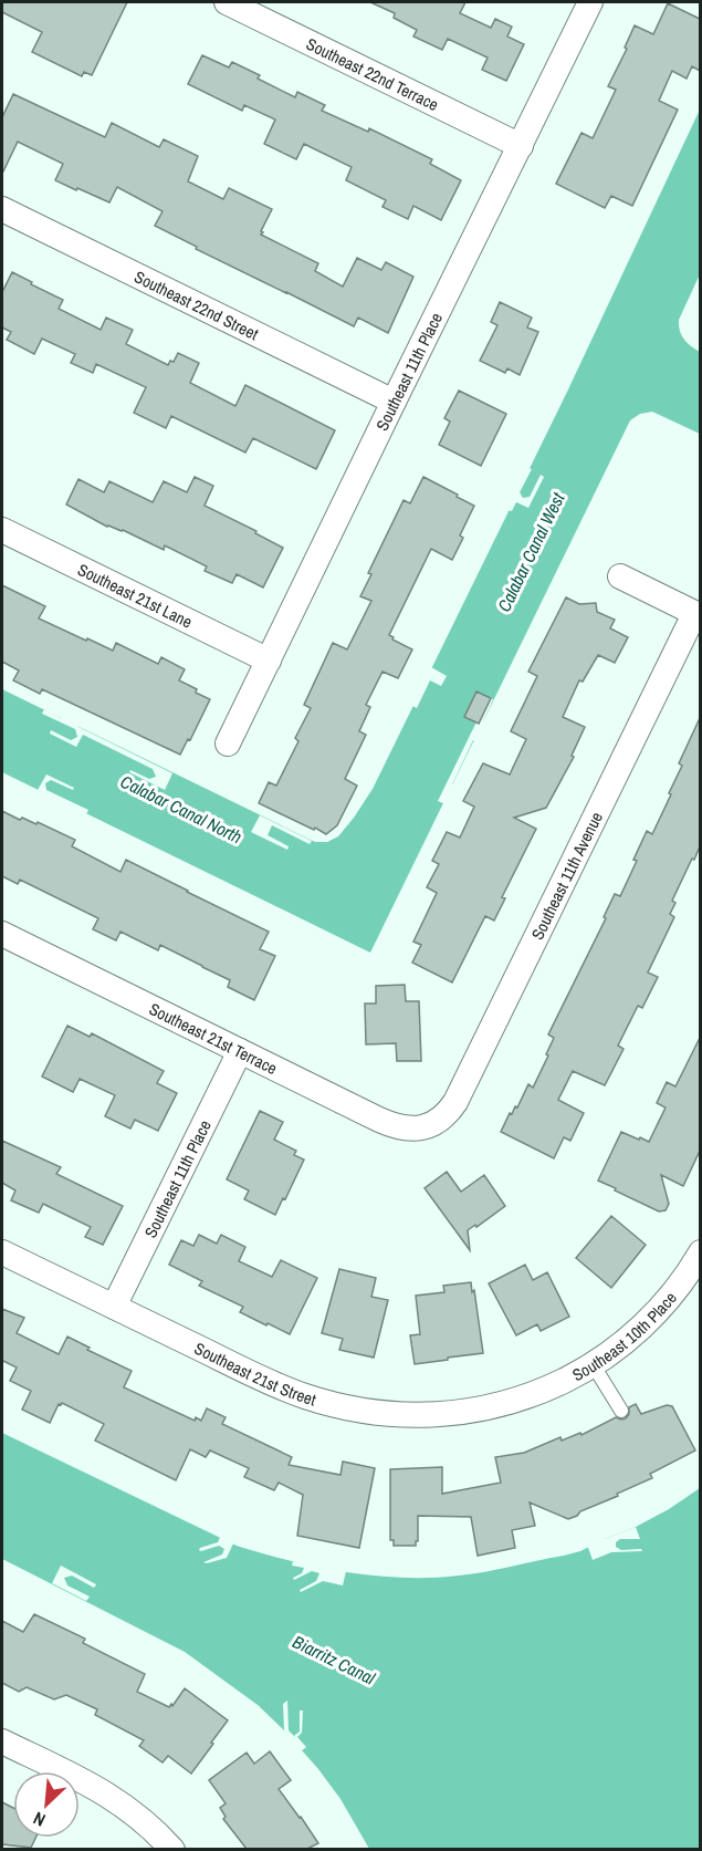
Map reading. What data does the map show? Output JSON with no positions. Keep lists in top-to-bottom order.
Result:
{
  "streets": {
    "street": [
      "Southeast 22nd Terrace",
      "Southeast 22nd Street",
      "Southeast 11th Place",
      "Southeast 21st Lane",
      "Southeast 11th Avenue",
      "Southeast 21st Terrace",
      "Southeast 10th Place",
      "Southeast 21st Street"
    ]
  },
  "crossings": [
    ["Southeast 22nd Terrace", "Southeast 11th Place"],
    ["Southeast 22nd Street", "Southeast 11th Place"],
    ["Southeast 11th Place", "Southeast 21st Lane"],
    ["Southeast 11th Place", "Southeast 21st Terrace"],
    ["Southeast 11th Place", "Southeast 21st Street"],
    ["Southeast 11th Avenue", "Southeast 21st Terrace"],
    ["Southeast 10th Place", "Southeast 21st Street"]
  ],
  "water": ["Calabar Canal West", "Calabar Canal North", "Biarritz Canal"],
  "north": "bottom left"
}
